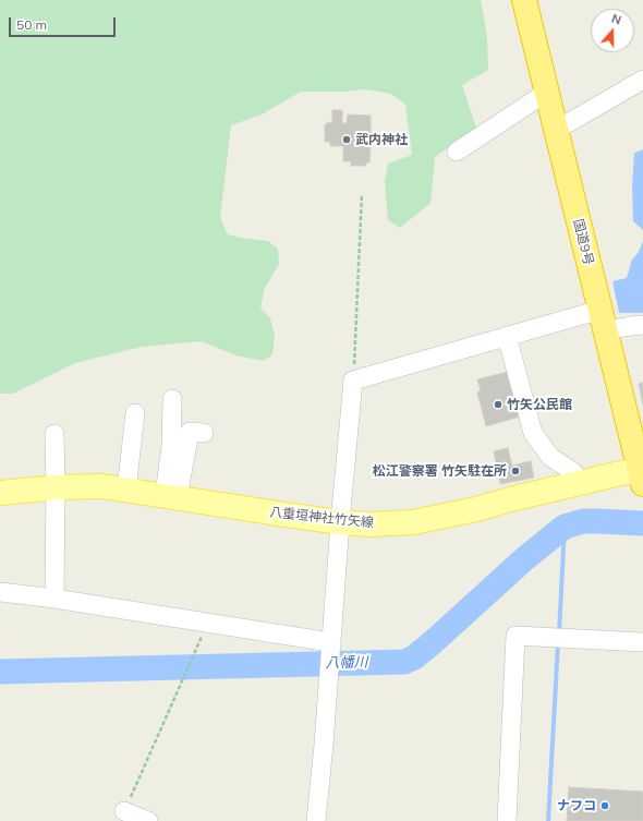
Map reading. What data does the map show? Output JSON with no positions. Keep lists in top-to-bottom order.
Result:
{
  "streets": {
    "highway": ["国道9号"],
    "main road": ["八重垣神社竹矢線"]
  },
  "crossings": [
    ["国道9号", "八重垣神社竹矢線"]
  ],
  "water": ["八幡川"],
  "places": [
    "武内神社",
    "竹矢公民館",
    "松江警察署 竹矢駐在所",
    "ナフコ"
  ],
  "scale_bar": "50 m",
  "north": "top"
}
